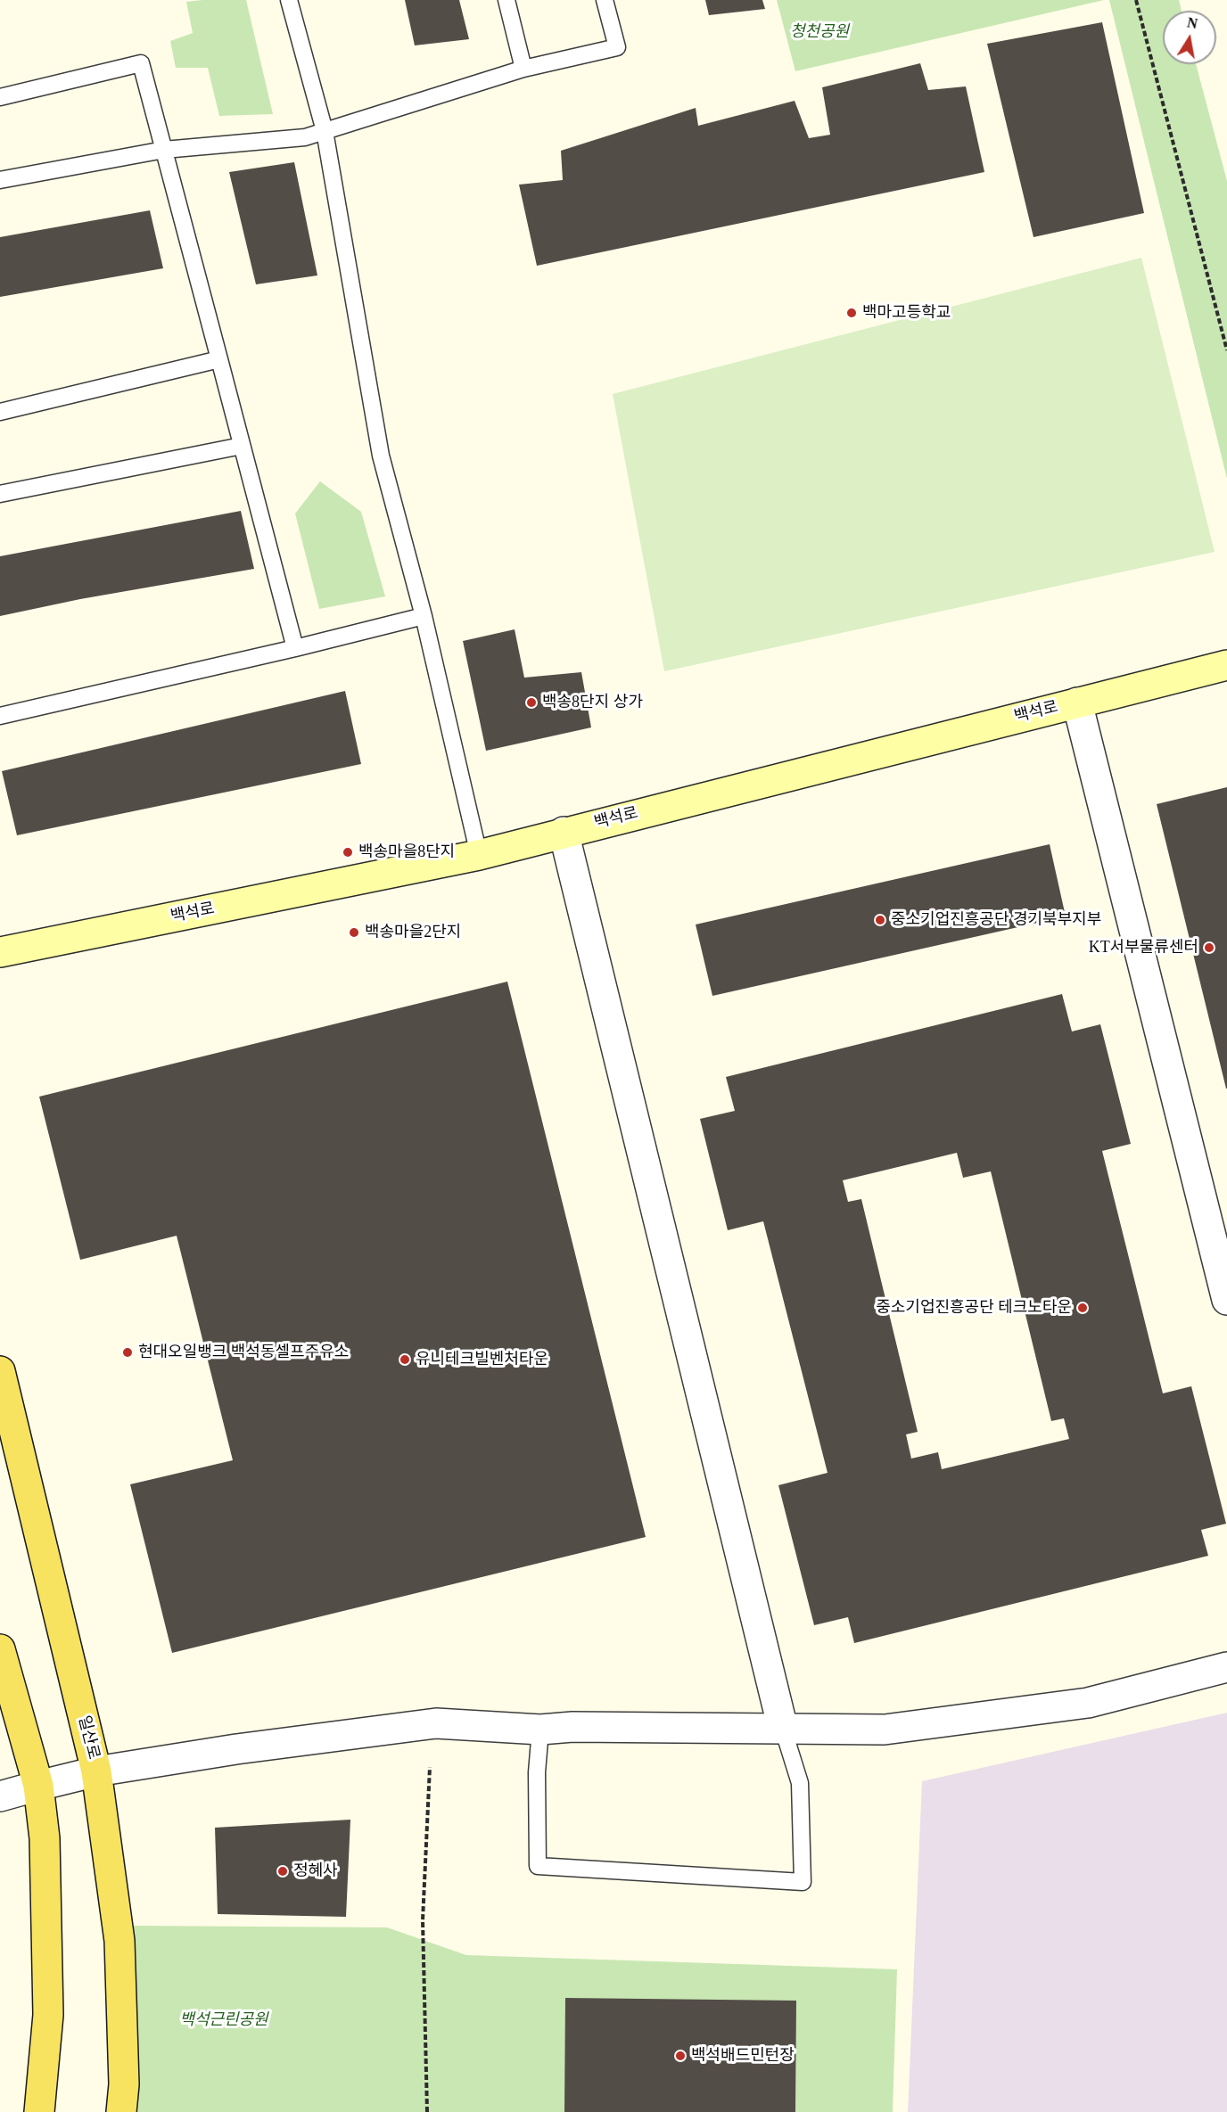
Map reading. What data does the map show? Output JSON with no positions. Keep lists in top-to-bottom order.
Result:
{
  "streets": {
    "main road": ["백석로", "일산로"]
  },
  "parks": ["청천공원", "백석근린공원"],
  "places": [
    "백마고등학교",
    "백송8단지 상가",
    "백송마을8단지",
    "중소기업진흥공단 경기북부지부",
    "백송마을2단지",
    "KT서부물류센터",
    "중소기업진흥공단 테크노타운",
    "현대오일뱅크 백석동셀프주유소",
    "유니테크빌벤처타운",
    "정혜사",
    "백석배드민턴장"
  ],
  "north": "top"
}
